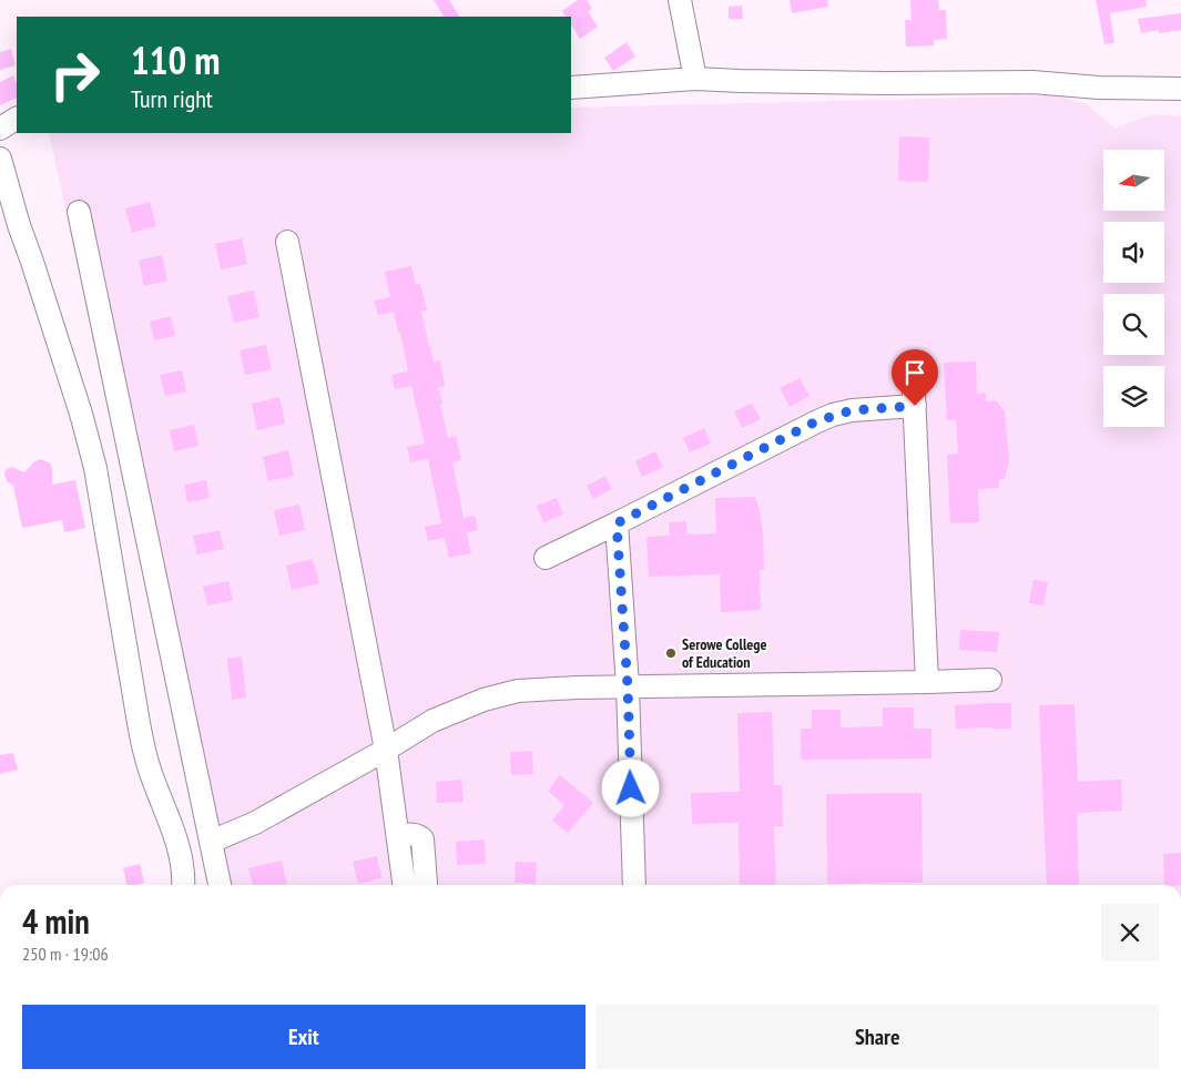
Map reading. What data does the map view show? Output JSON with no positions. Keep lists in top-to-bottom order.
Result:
{
  "places": ["Serowe College of Education"],
  "north": "left",
  "page": {
    "turn": ["110 m", "Turn right"],
    "heading": ["4 min", "250 m · 19:06"],
    "buttons": ["Exit", "Share"]
  }
}
